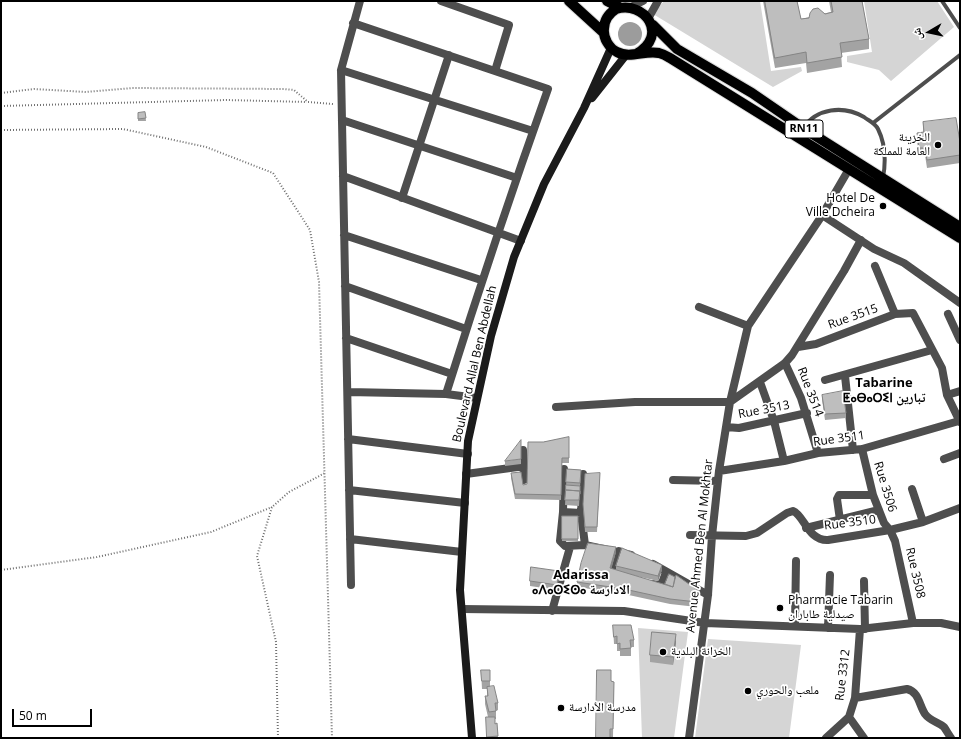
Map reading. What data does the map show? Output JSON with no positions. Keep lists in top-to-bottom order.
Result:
{
  "streets": {
    "main road": ["RN11"],
    "street": [
      "Rue 3515",
      "Boulevard Allal Ben Abdellah",
      "Rue 3514",
      "Rue 3513",
      "Rue 3511",
      "Rue 3506",
      "Rue 3510",
      "Avenue Ahmed Ben Al Mokhtar",
      "Rue 3508",
      "Rue 3312"
    ]
  },
  "crossings": [
    ["RN11", "Boulevard Allal Ben Abdellah"],
    ["Rue 3514", "Rue 3513"],
    ["Rue 3514", "Rue 3511"],
    ["Rue 3513", "Avenue Ahmed Ben Al Mokhtar"],
    ["Rue 3511", "Rue 3506"],
    ["Rue 3511", "Avenue Ahmed Ben Al Mokhtar"],
    ["Rue 3506", "Rue 3510"],
    ["Rue 3506", "Rue 3508"],
    ["Rue 3510", "Avenue Ahmed Ben Al Mokhtar"],
    ["Rue 3510", "Rue 3508"]
  ],
  "districts": ["Tabarine ⵟⴰⴱⴰⵔⵉⵏ تبارين", "Adarissa ⴰⴷⴰⵔⵉⵙⴰ الادارسة"],
  "places": [
    "الخزينة العامة للمملكة",
    "Hotel De Ville Dcheira",
    "Pharmacie Tabarin صيدلية طاباران",
    "الخزانة البلدية",
    "ملعب والحوري",
    "مدرسة الأدارسة"
  ],
  "scale_bar": "50 m",
  "north": "left"
}
